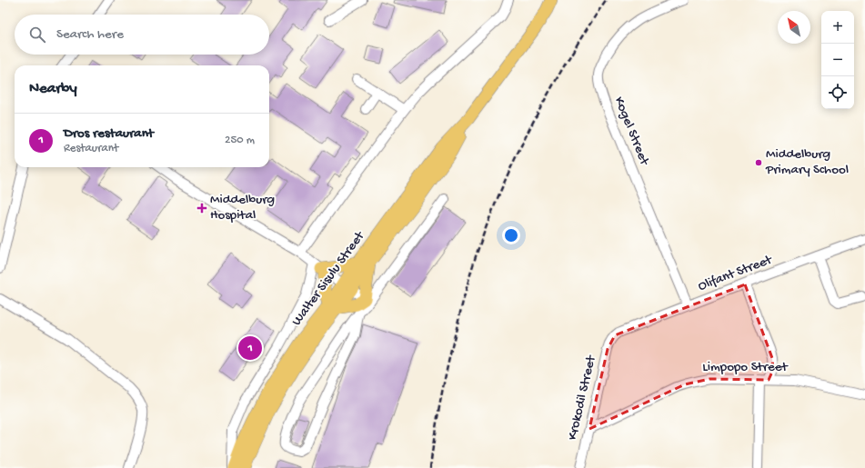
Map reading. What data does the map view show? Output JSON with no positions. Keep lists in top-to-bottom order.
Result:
{
  "streets": {
    "main road": ["Walter Sisulu Street"],
    "street": [
      "Kogel Street",
      "Olifant Street",
      "Limpopo Street",
      "Krokodil Street"
    ]
  },
  "crossings": [
    ["Kogel Street", "Olifant Street"],
    ["Olifant Street", "Krokodil Street"],
    ["Limpopo Street", "Krokodil Street"]
  ],
  "places": {
    "other": ["Middelburg Primary School"],
    "health": ["Middelburg Hospital"]
  },
  "north": "top left",
  "page": {
    "map_buttons": ["+", "−"],
    "search": "Search here",
    "heading": "Nearby",
    "list": [
      {
        "mark": "1",
        "name": "Dros restaurant",
        "note": "Restaurant",
        "value": "250 m"
      }
    ],
    "pins": "1"
  }
}
